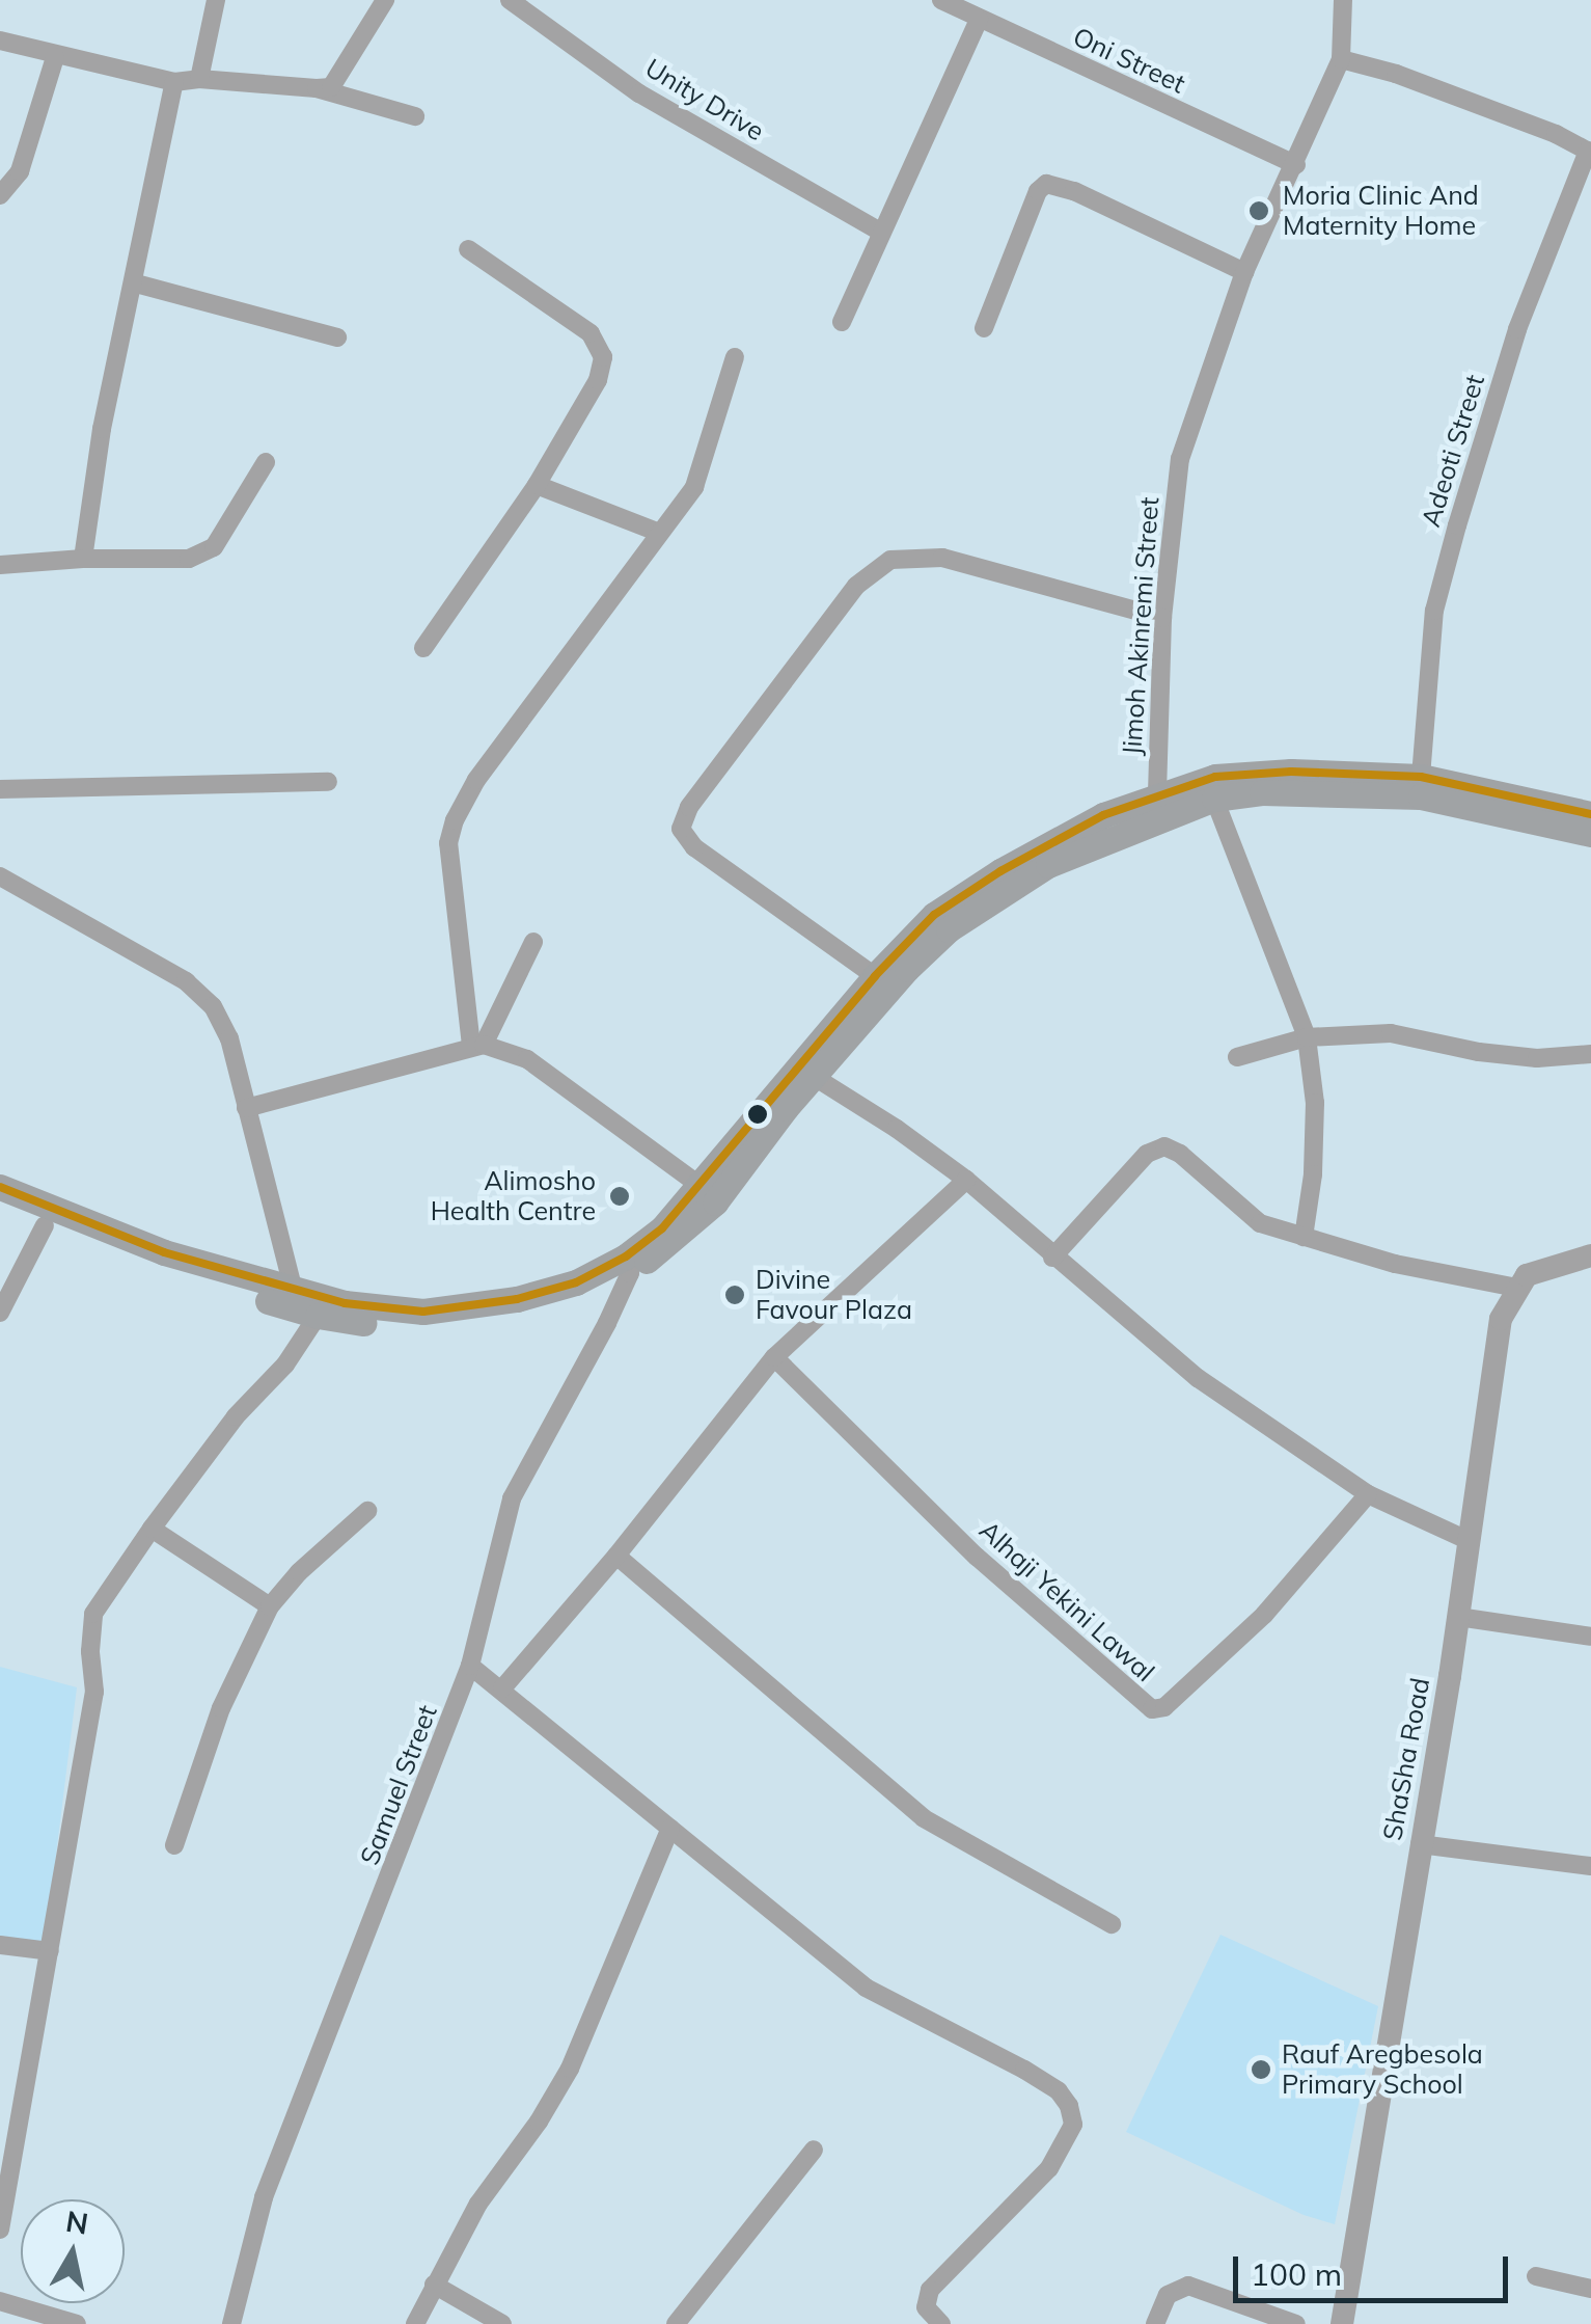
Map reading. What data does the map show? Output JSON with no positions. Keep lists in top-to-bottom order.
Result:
{
  "streets": {
    "street": [
      "Oni Street",
      "Unity Drive",
      "Adeoti Street",
      "Jimoh Akinremi Street",
      "Alhaji Yekini Lawal",
      "ShaSha Road",
      "Samuel Street"
    ]
  },
  "crossings": [
    ["Oni Street", "Jimoh Akinremi Street"]
  ],
  "places": [
    "Moria Clinic And Maternity Home",
    "Alimosho Health Centre",
    "Divine Favour Plaza",
    "Rauf Aregbesola Primary School"
  ],
  "scale_bar": "100 m",
  "north": "top"
}
